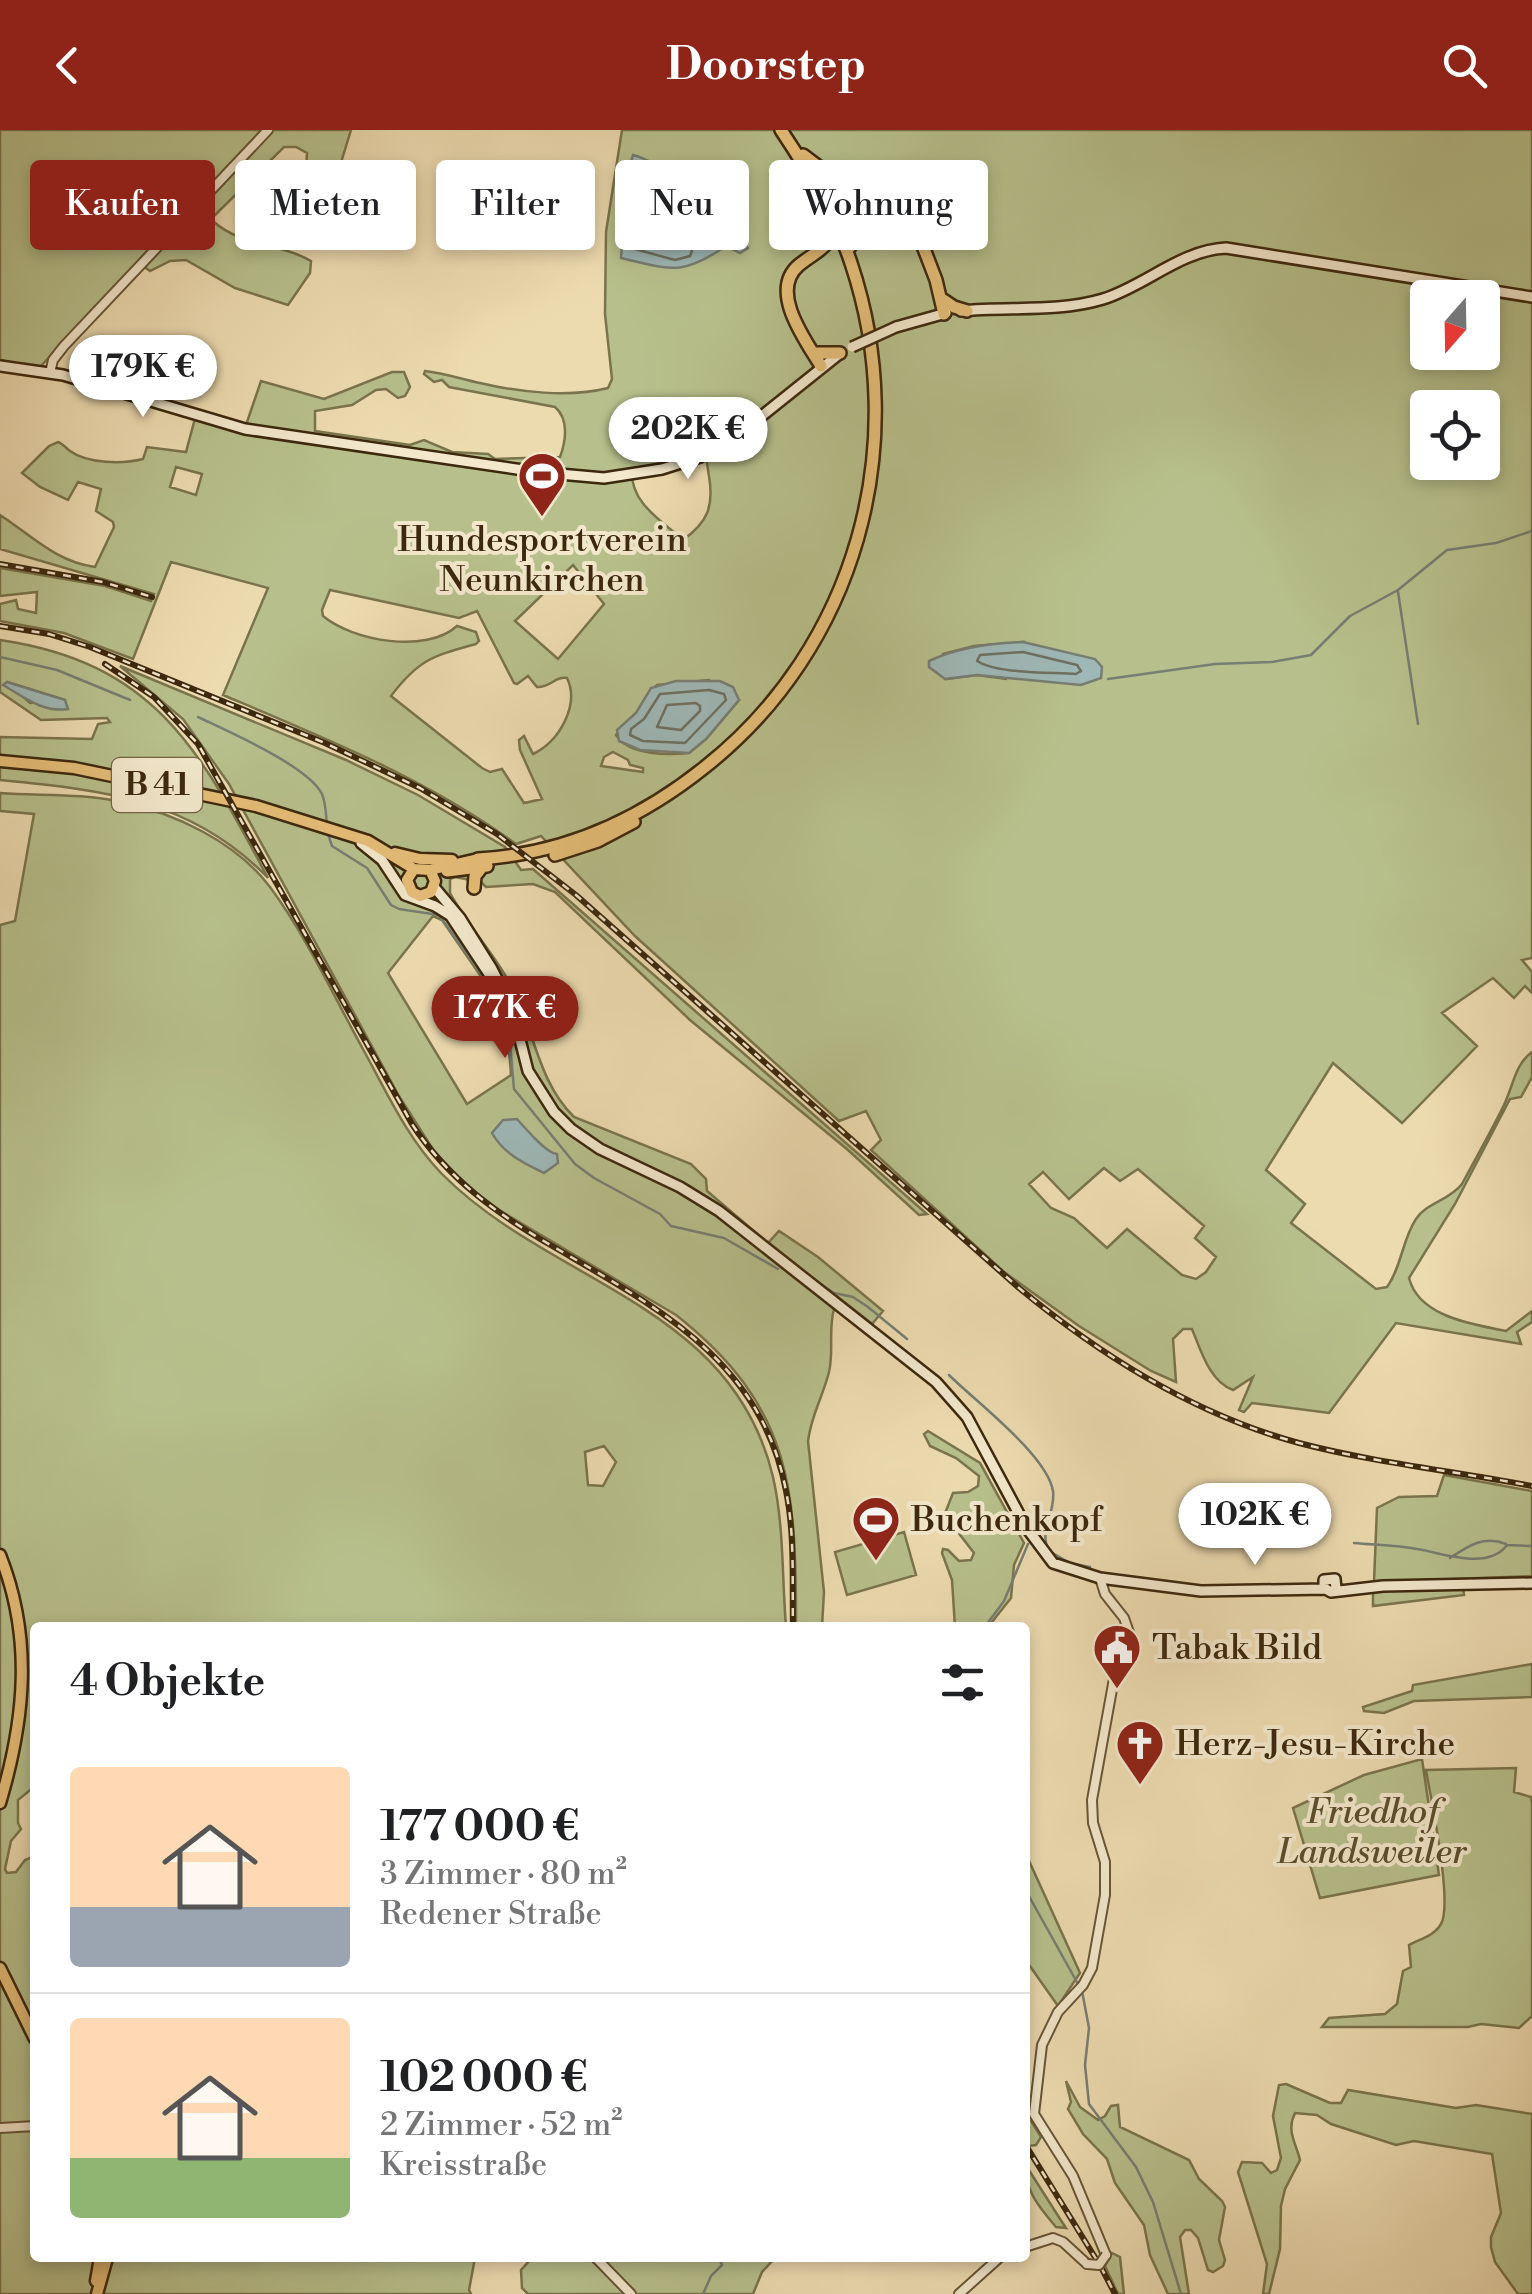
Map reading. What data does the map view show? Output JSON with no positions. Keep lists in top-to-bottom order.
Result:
{
  "streets": {
    "highway": ["B 41"]
  },
  "parks": ["Friedhof Landsweiler"],
  "places": {
    "sports": ["Hundesportverein Neunkirchen", "Buchenkopf"],
    "public building": ["Tabak Bild"],
    "church": ["Herz-Jesu-Kirche"]
  },
  "north": "bottom",
  "page": {
    "header": "Doorstep",
    "chip": [
      "Kaufen",
      "Mieten",
      "Filter",
      "Neu",
      "Wohnung"
    ],
    "price": [
      "179K €",
      "202K €",
      "177K €",
      "102K €"
    ],
    "heading": "4 Objekte",
    "list": [
      {
        "name": "177 000 €",
        "note": "3 Zimmer · 80 m² · Redener Straße"
      },
      {
        "name": "102 000 €",
        "note": "2 Zimmer · 52 m² · Kreisstraße"
      }
    ]
  }
}
